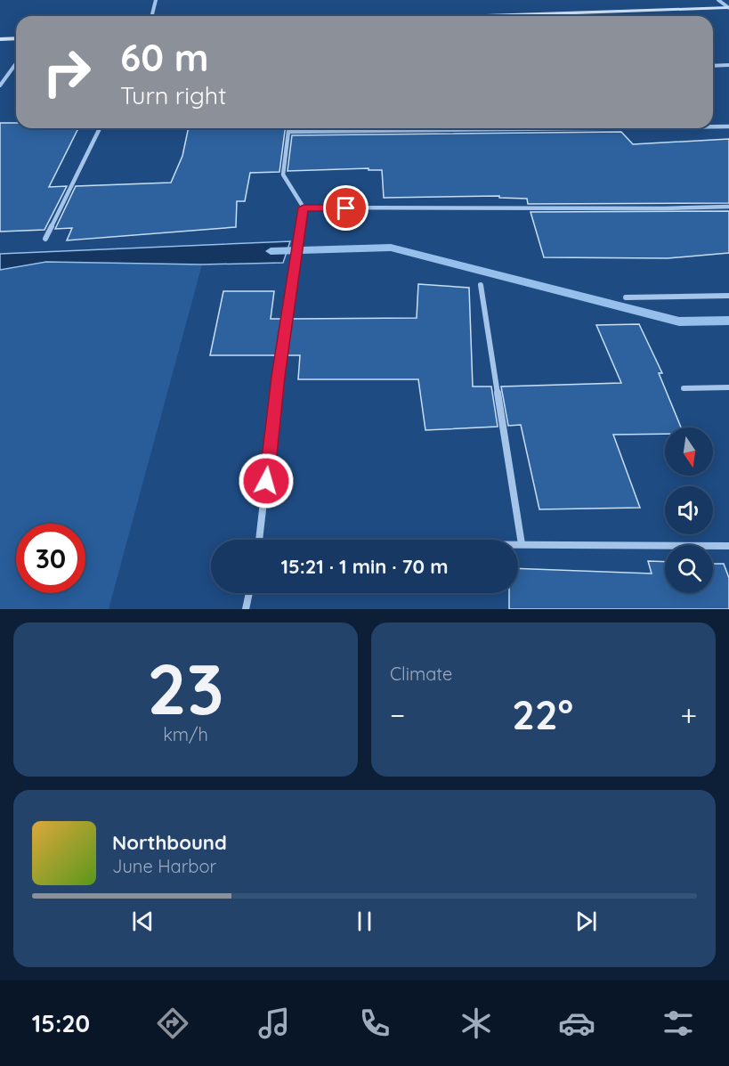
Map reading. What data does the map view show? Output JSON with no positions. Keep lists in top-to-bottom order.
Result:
{
  "north": "bottom",
  "page": {
    "turn": ["60 m", "Turn right"],
    "limit": "30",
    "trip": "15:21 · 1 min · 70 m",
    "tile": [
      ["23", "km/h"],
      "Climate"
    ],
    "heat": ["−", "22°", "+"],
    "song": ["Northbound", "June Harbor"],
    "tabs": "15:20"
  }
}
